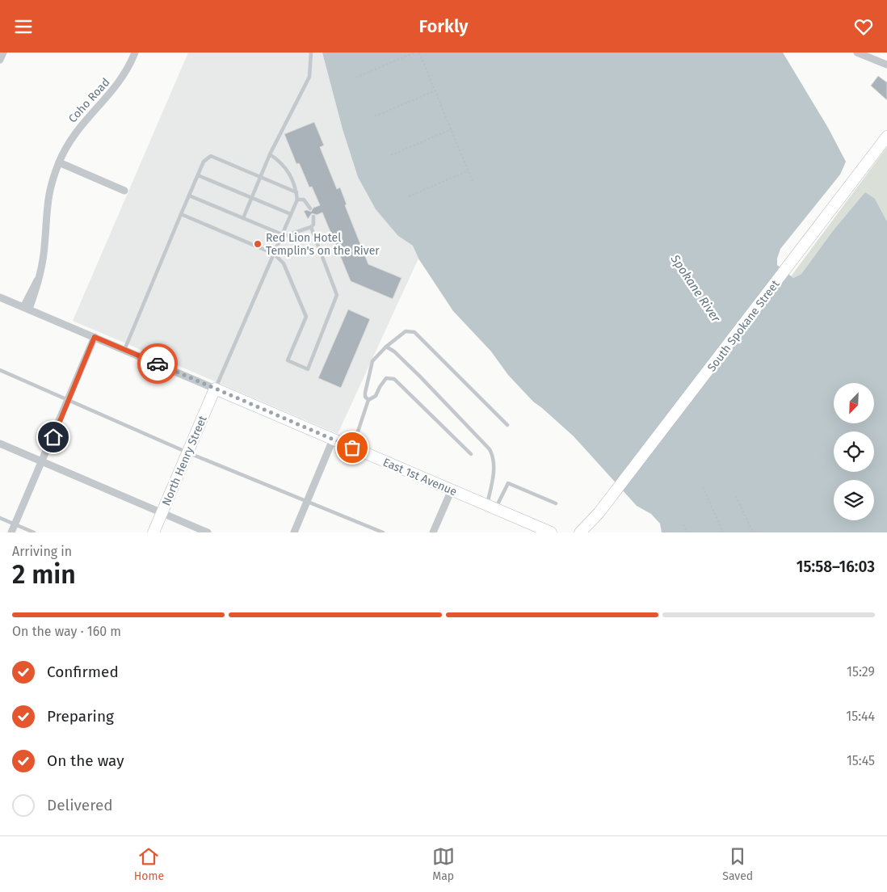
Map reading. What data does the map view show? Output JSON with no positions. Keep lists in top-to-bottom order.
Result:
{
  "streets": {
    "main road": ["South Spokane Street", "North Henry Street", "East 1st Avenue"],
    "street": ["Coho Road"]
  },
  "crossings": [
    ["Coho Road", "East 1st Avenue"],
    ["North Henry Street", "East 1st Avenue"]
  ],
  "water": ["Spokane River"],
  "places": ["Red Lion Hotel Templin's on the River"],
  "north": "bottom left",
  "page": {
    "header": "Forkly",
    "heading": ["2 min", "Arriving in", "15:58–16:03"],
    "bar": "On the way · 160 m",
    "list": [
      ["Confirmed", "15:29"],
      ["Preparing", "15:44"],
      ["On the way", "15:45"],
      "Delivered"
    ],
    "tabs": ["Home", "Map", "Saved"]
  }
}
